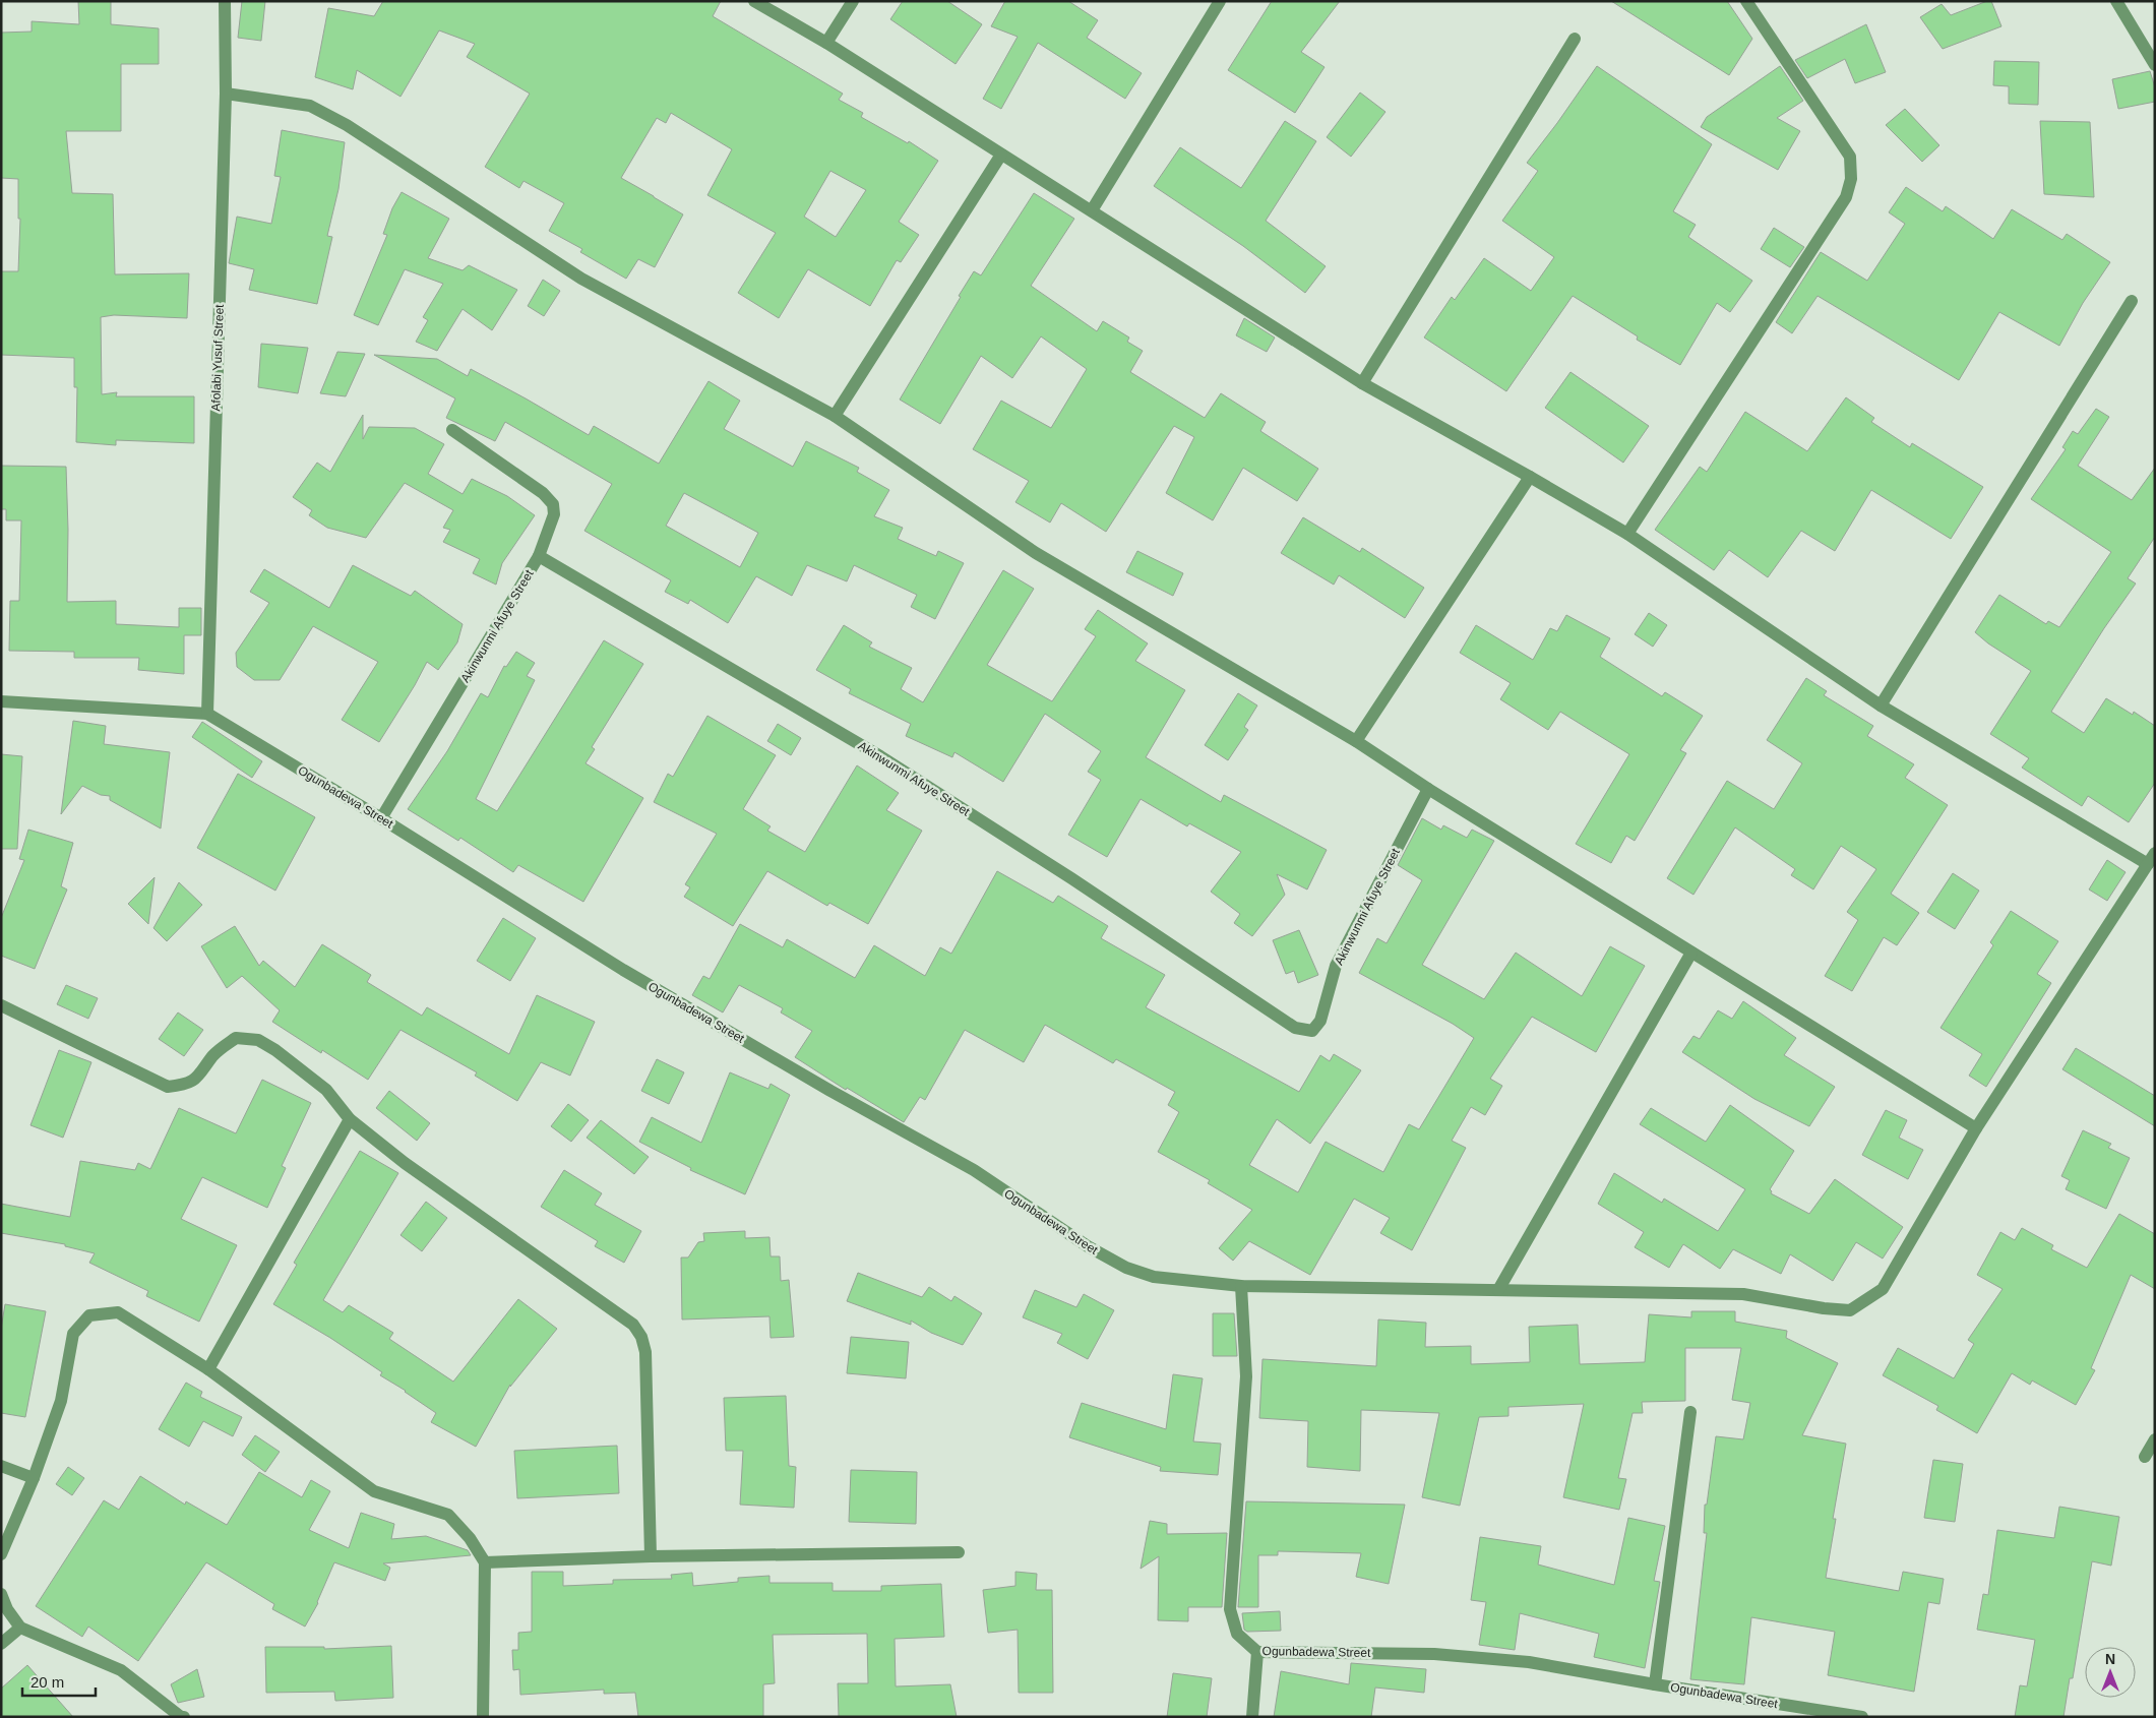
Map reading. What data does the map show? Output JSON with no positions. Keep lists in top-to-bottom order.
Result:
{
  "streets": {
    "street": ["Afolabi Yusuf Street", "Akinwunmi Afuye Street", "Ogunbadewa Street"]
  },
  "crossings": [
    ["Afolabi Yusuf Street", "Ogunbadewa Street"],
    ["Akinwunmi Afuye Street", "Ogunbadewa Street"]
  ],
  "scale_bar": "20 m",
  "north": "top"
}
